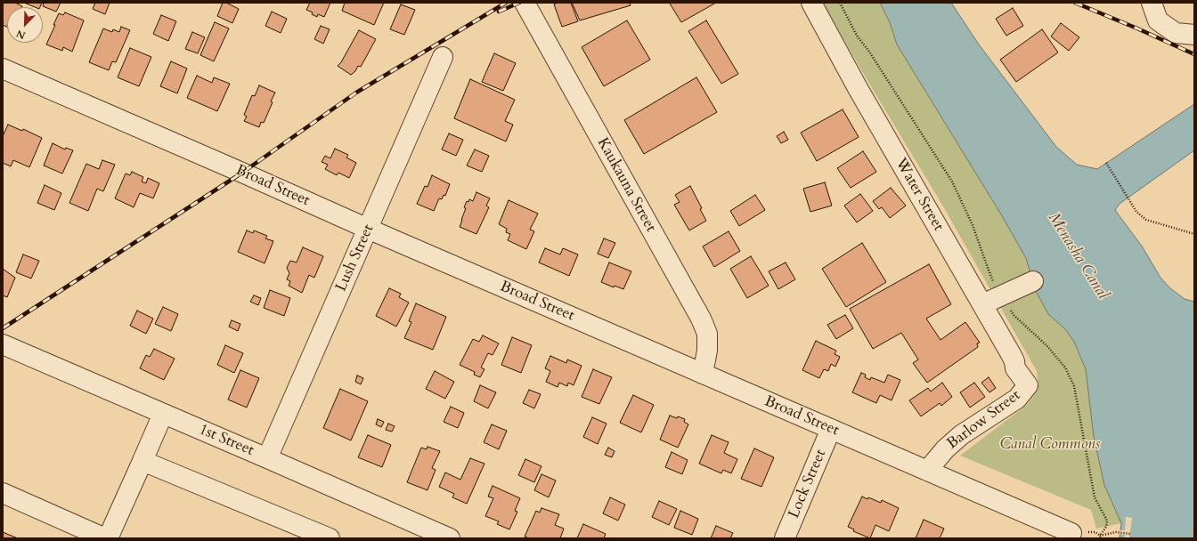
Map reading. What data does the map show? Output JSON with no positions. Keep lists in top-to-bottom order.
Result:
{
  "streets": {
    "street": [
      "Kaukauna Street",
      "Broad Street",
      "Water Street",
      "Lush Street",
      "Barlow Street",
      "1st Street",
      "Lock Street"
    ]
  },
  "crossings": [
    ["Kaukauna Street", "Broad Street"],
    ["Broad Street", "Lush Street"],
    ["Broad Street", "Barlow Street"],
    ["Broad Street", "Lock Street"],
    ["Water Street", "Barlow Street"],
    ["Lush Street", "1st Street"]
  ],
  "water": ["Menasha Canal"],
  "parks": ["Canal Commons"],
  "north": "bottom left"
}
